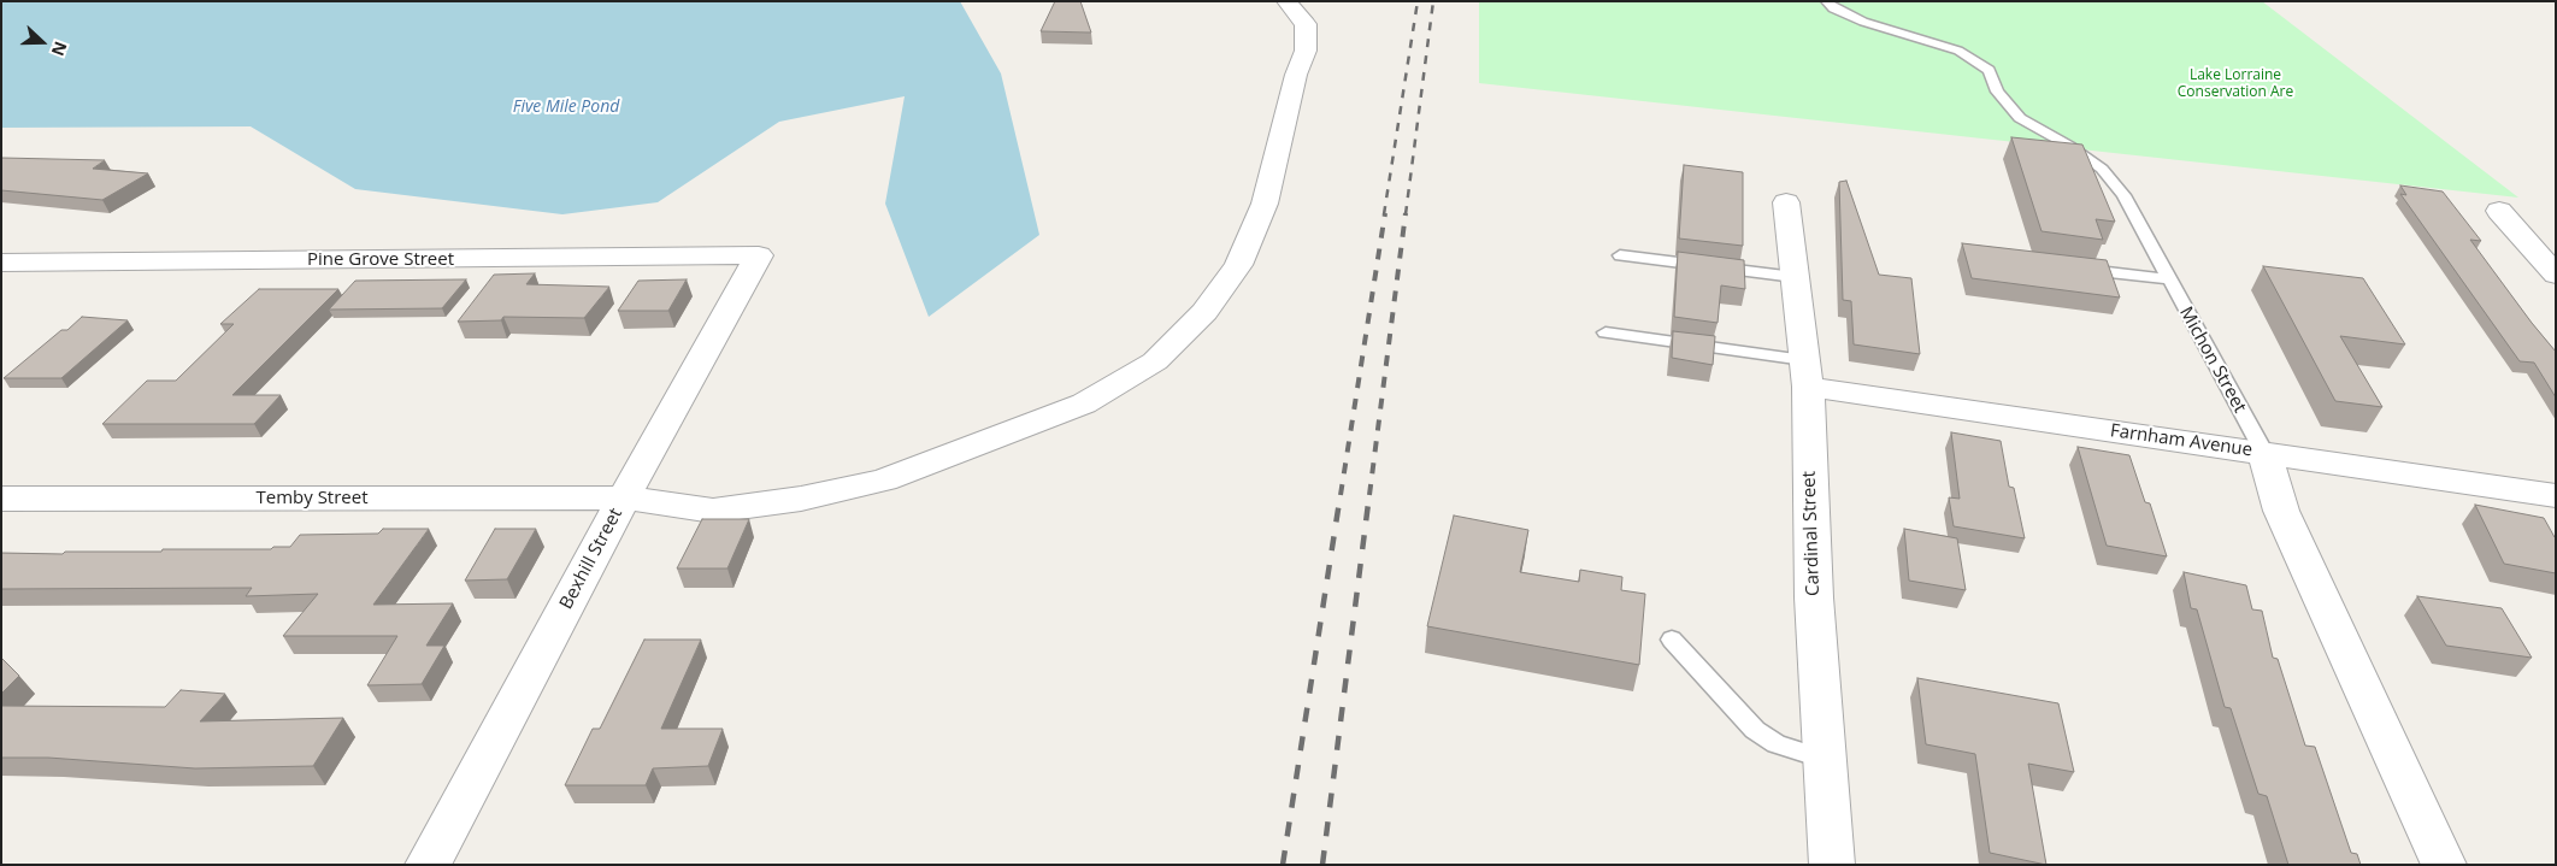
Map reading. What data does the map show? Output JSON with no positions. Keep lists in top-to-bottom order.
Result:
{
  "streets": {
    "street": [
      "Pine Grove Street",
      "Michon Street",
      "Farnham Avenue",
      "Temby Street",
      "Cardinal Street",
      "Bexhill Street"
    ]
  },
  "crossings": [
    ["Pine Grove Street", "Bexhill Street"],
    ["Michon Street", "Farnham Avenue"],
    ["Farnham Avenue", "Cardinal Street"],
    ["Temby Street", "Bexhill Street"]
  ],
  "water": ["Five Mile Pond"],
  "parks": ["Lake Lorraine Conservation Are"],
  "north": "right"
}
